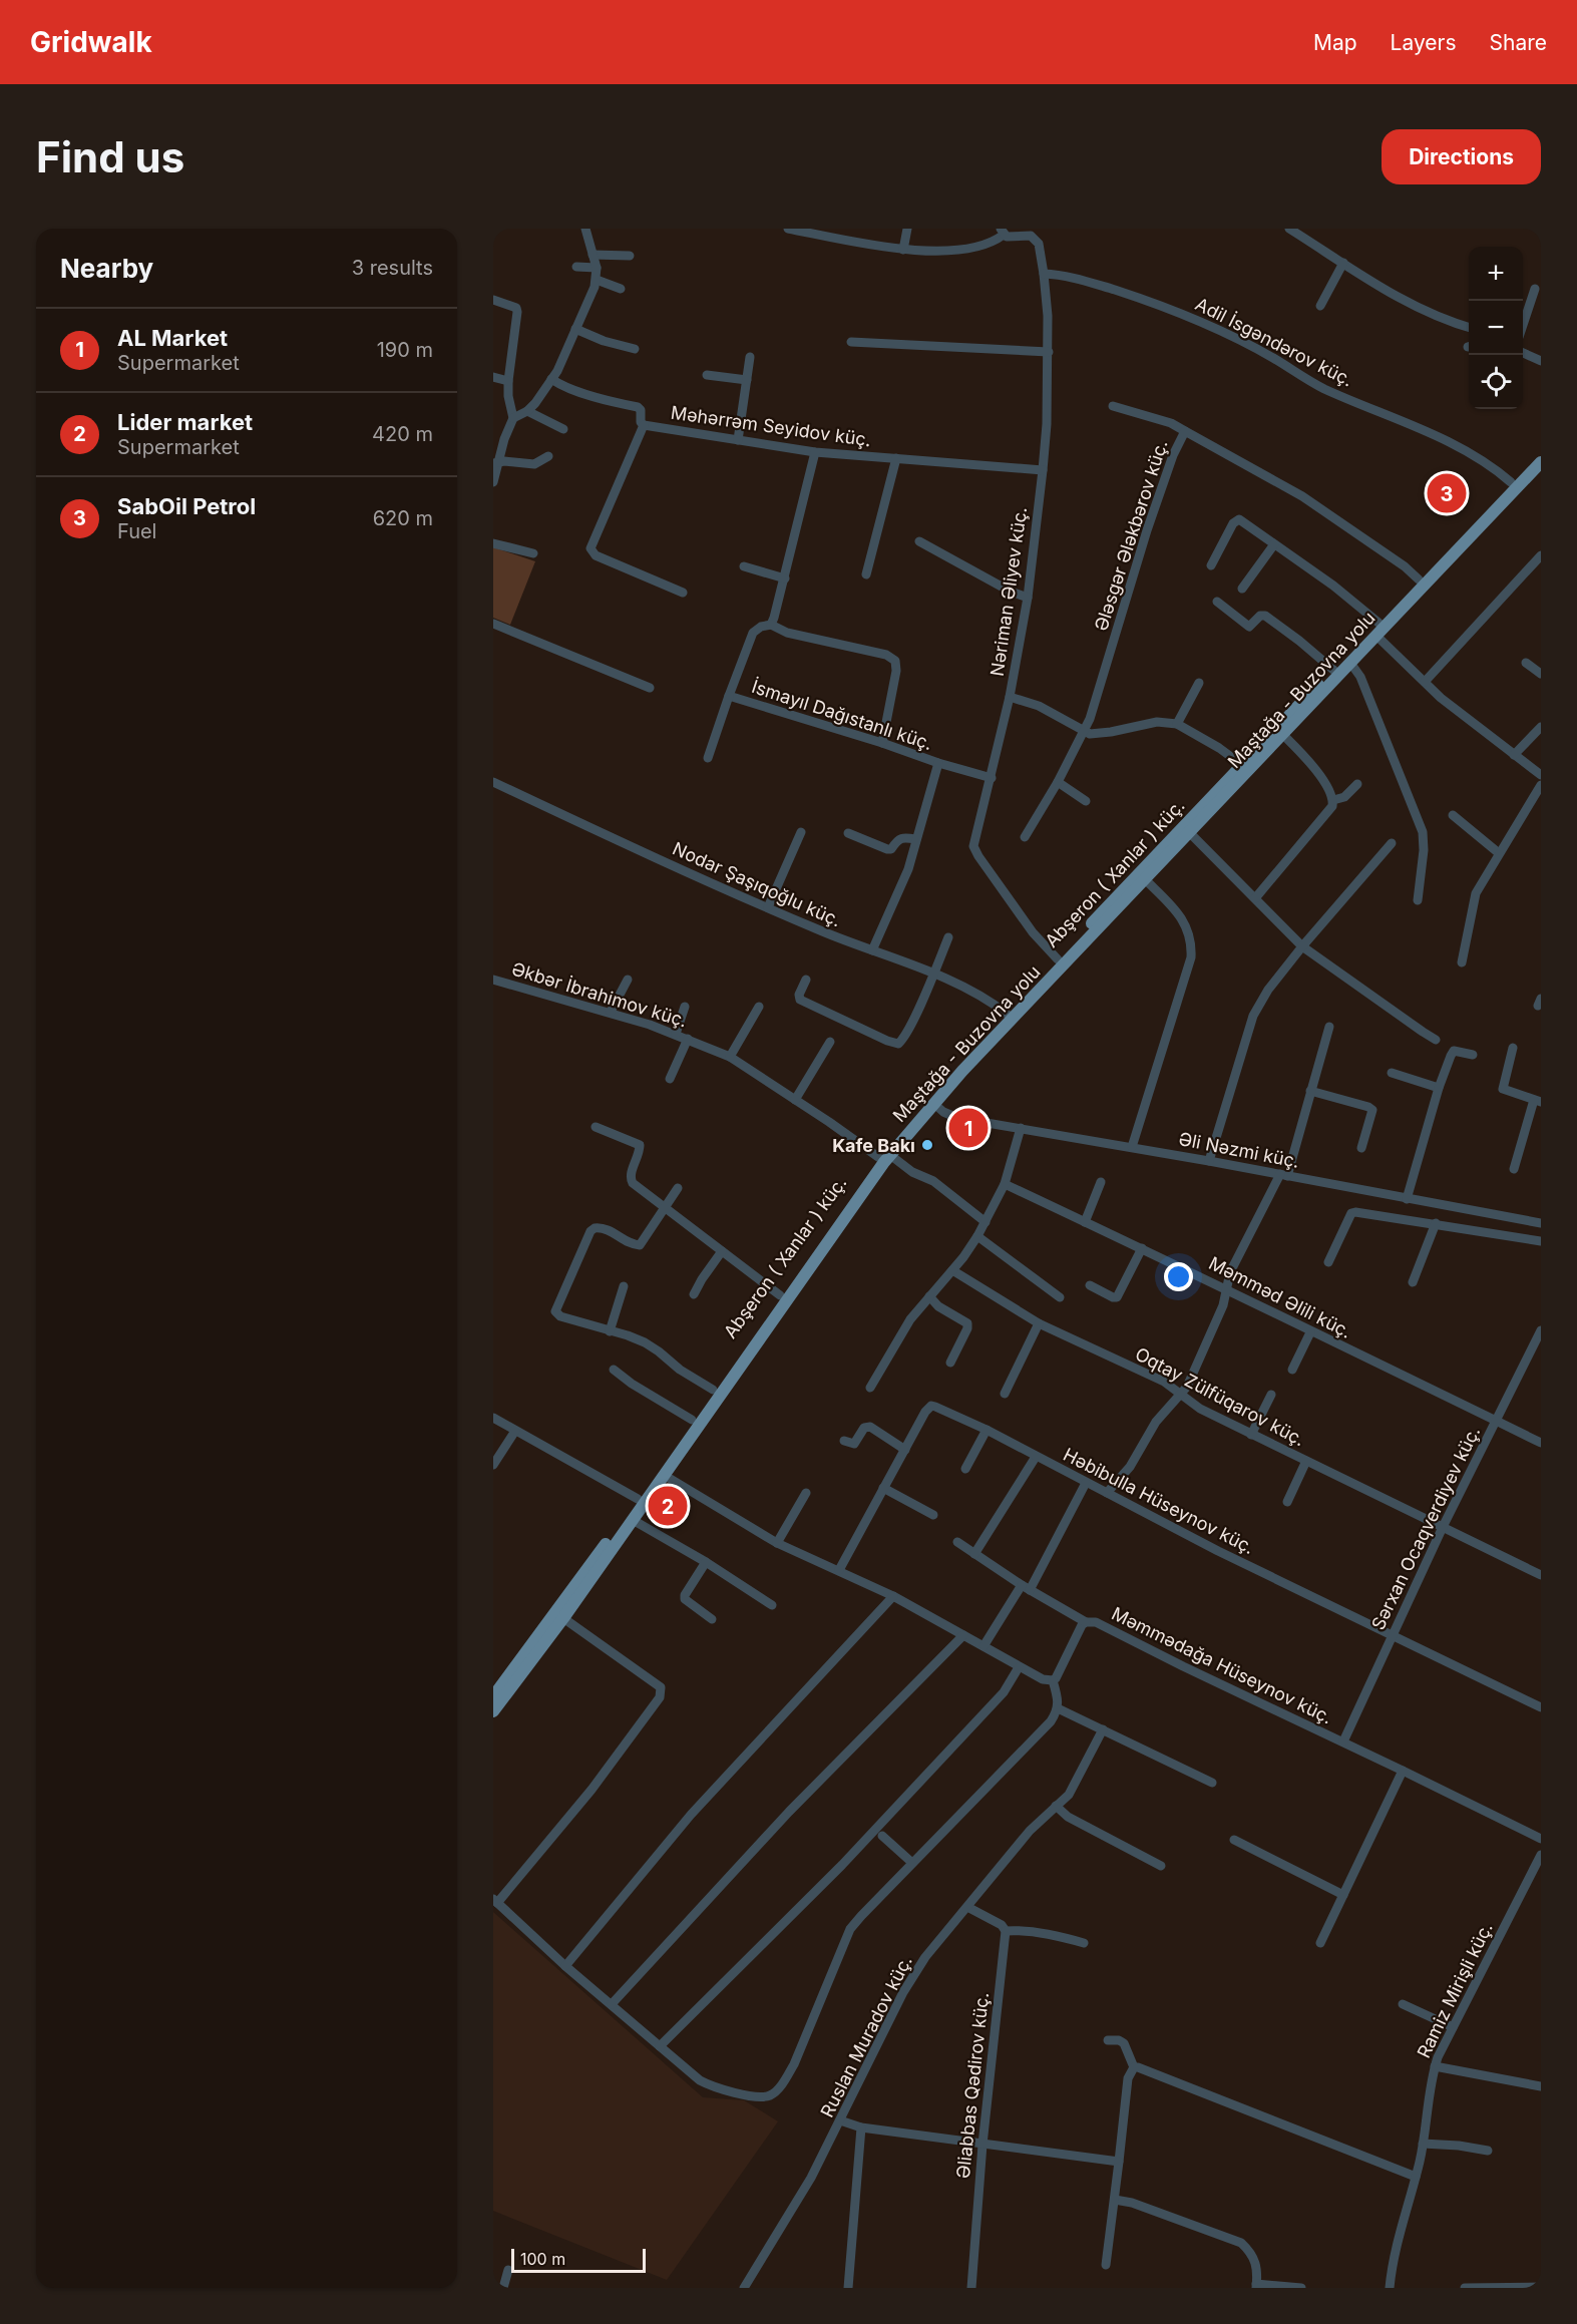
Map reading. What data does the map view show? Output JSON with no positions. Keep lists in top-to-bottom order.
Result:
{
  "streets": {
    "main road": ["Maştağa - Buzovna yolu", "Abşeron ( Xanlar ) küç."],
    "street": [
      "Adil İsgəndərov küç.",
      "Məhərrəm Seyidov küç.",
      "Ələsgər Ələkbərov küç.",
      "Nəriman Əliyev küç.",
      "İsmayıl Dağıstanlı küç.",
      "Nodar Şaşıqoğlu küç.",
      "Əkbər İbrahimov küç.",
      "Əli Nəzmi küç.",
      "Məmməd Əlili küç.",
      "Oqtay Zülfüqarov küç.",
      "Həbibulla Hüseynov küç.",
      "Sərxan Ocaqverdiyev küç.",
      "Məmmədağa Hüseynov küç.",
      "Ramiz Mirişli küç.",
      "Ruslan Muradov küç.",
      "Əliabbas Qədirov küç."
    ]
  },
  "crossings": [
    ["Adil İsgəndərov küç.", "Nəriman Əliyev küç."],
    ["Adil İsgəndərov küç.", "Maştağa - Buzovna yolu"],
    ["Adil İsgəndərov küç.", "Abşeron ( Xanlar ) küç."],
    ["Məhərrəm Seyidov küç.", "Nəriman Əliyev küç."],
    ["Ələsgər Ələkbərov küç.", "Abşeron ( Xanlar ) küç."],
    ["Nəriman Əliyev küç.", "İsmayıl Dağıstanlı küç."],
    ["Nəriman Əliyev küç.", "Abşeron ( Xanlar ) küç."],
    ["Maştağa - Buzovna yolu", "Abşeron ( Xanlar ) küç."],
    ["Maştağa - Buzovna yolu", "Əkbər İbrahimov küç."],
    ["Maştağa - Buzovna yolu", "Əli Nəzmi küç."],
    ["Abşeron ( Xanlar ) küç.", "Nodar Şaşıqoğlu küç."],
    ["Abşeron ( Xanlar ) küç.", "Əkbər İbrahimov küç."],
    ["Abşeron ( Xanlar ) küç.", "Əli Nəzmi küç."],
    ["Məmməd Əlili küç.", "Sərxan Ocaqverdiyev küç."],
    ["Oqtay Zülfüqarov küç.", "Sərxan Ocaqverdiyev küç."],
    ["Həbibulla Hüseynov küç.", "Sərxan Ocaqverdiyev küç."],
    ["Sərxan Ocaqverdiyev küç.", "Məmmədağa Hüseynov küç."]
  ],
  "places": ["Kafe Bakı"],
  "scale_bar": "100 m",
  "page": {
    "header": "Gridwalk",
    "nav": ["Map", "Layers", "Share"],
    "buttons": "Directions",
    "title": "Find us",
    "heading": ["Nearby", "3 results"],
    "map_buttons": ["+", "−"],
    "list": [
      {
        "mark": "1",
        "name": "AL Market",
        "note": "Supermarket",
        "value": "190 m"
      },
      {
        "mark": "2",
        "name": "Lider market",
        "note": "Supermarket",
        "value": "420 m"
      },
      {
        "mark": "3",
        "name": "SabOil Petrol",
        "note": "Fuel",
        "value": "620 m"
      }
    ],
    "pins": ["3", "1", "2"],
    "scale": "100 m"
  }
}
